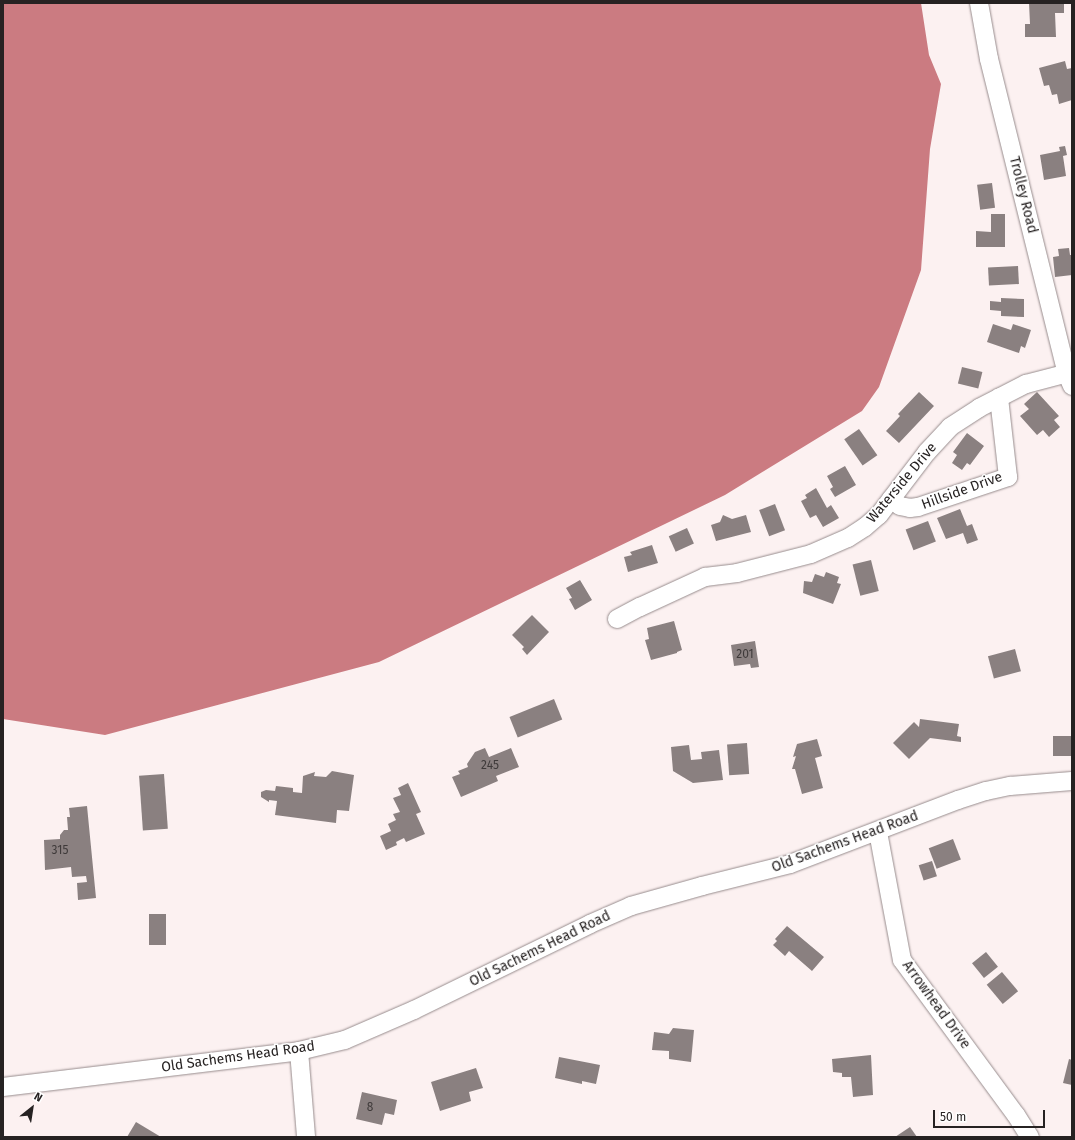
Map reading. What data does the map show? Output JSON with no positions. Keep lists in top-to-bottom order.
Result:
{
  "streets": {
    "street": [
      "Trolley Road",
      "Waterside Drive",
      "Hillside Drive",
      "Old Sachems Head Road",
      "Arrowhead Drive"
    ]
  },
  "crossings": [
    ["Trolley Road", "Waterside Drive"],
    ["Waterside Drive", "Hillside Drive"],
    ["Old Sachems Head Road", "Arrowhead Drive"]
  ],
  "house_numbers": [
    "201",
    "245",
    "315",
    "8"
  ],
  "scale_bar": "50 m",
  "north": "top right"
}
